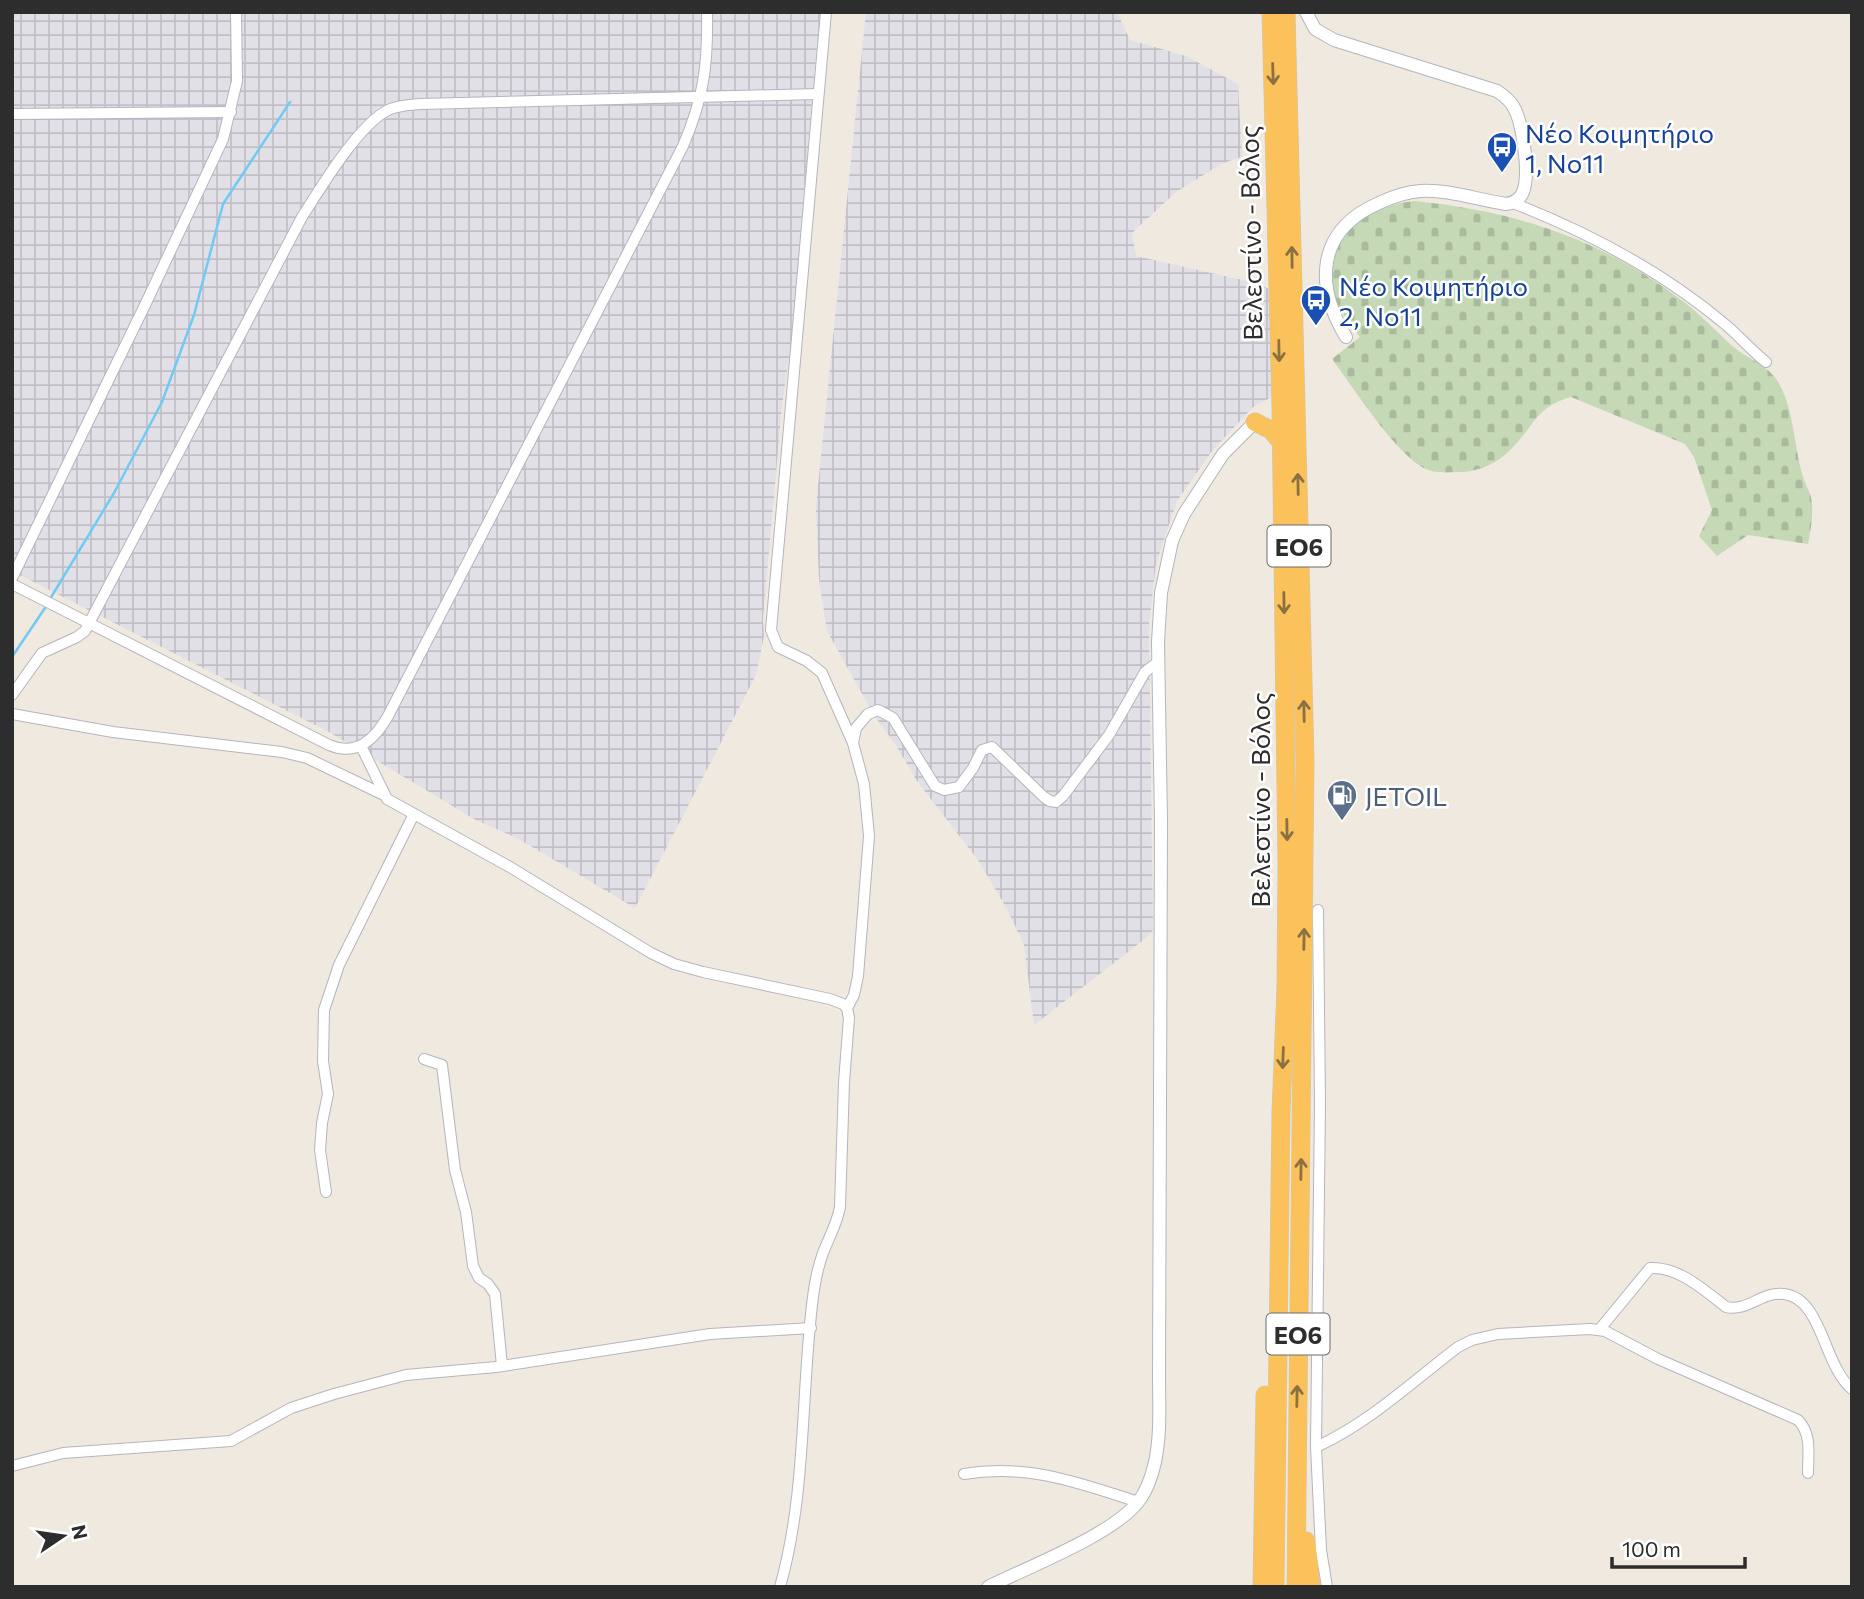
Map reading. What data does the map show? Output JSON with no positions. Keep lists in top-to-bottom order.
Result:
{
  "streets": {
    "highway": ["Βελεστίνο - Βόλος", "ΕΟ6"]
  },
  "places": {
    "bus stop": ["Νέο Κοιμητήριο 1, Νο11", "Νέο Κοιμητήριο 2, Νο11"],
    "fuel station": ["JETOIL"]
  },
  "scale_bar": "100 m",
  "north": "right"
}
